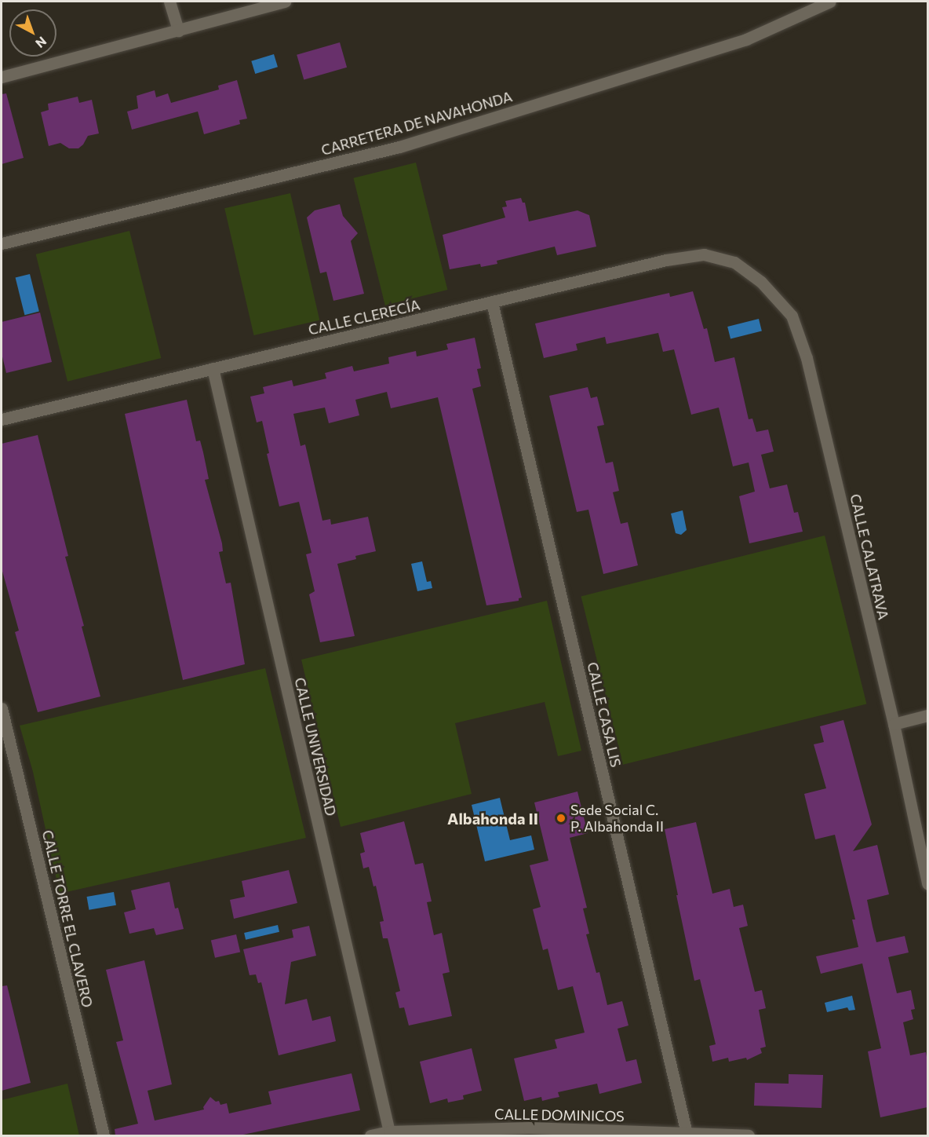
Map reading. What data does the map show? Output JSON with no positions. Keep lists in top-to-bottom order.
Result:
{
  "streets": {
    "street": [
      "CARRETERA DE NAVAHONDA",
      "CALLE CLERECÍA",
      "CALLE CALATRAVA",
      "CALLE CASA LIS",
      "CALLE UNIVERSIDAD",
      "CALLE TORRE EL CLAVERO",
      "CALLE DOMINICOS"
    ]
  },
  "crossings": [
    ["CALLE CLERECÍA", "CALLE CALATRAVA"],
    ["CALLE CLERECÍA", "CALLE CASA LIS"],
    ["CALLE CLERECÍA", "CALLE UNIVERSIDAD"],
    ["CALLE CASA LIS", "CALLE DOMINICOS"],
    ["CALLE UNIVERSIDAD", "CALLE DOMINICOS"]
  ],
  "districts": ["Albahonda II"],
  "places": ["Sede Social C. P. Albahonda II"],
  "north": "bottom right"
}
